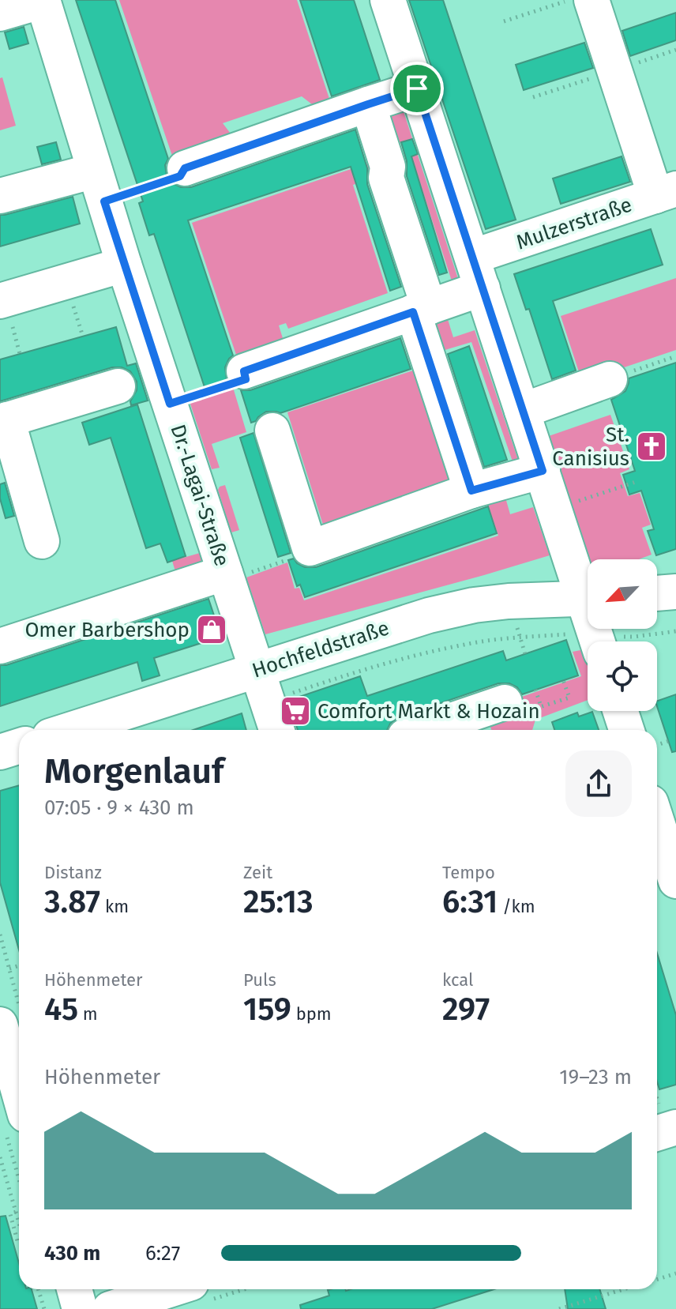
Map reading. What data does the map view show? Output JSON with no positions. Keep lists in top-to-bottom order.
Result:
{
  "streets": {
    "street": ["Mulzerstraße", "Dr.-Lagai-Straße", "Hochfeldstraße"]
  },
  "crossings": [
    ["Dr.-Lagai-Straße", "Hochfeldstraße"]
  ],
  "places": {
    "church": ["St. Canisius"],
    "shop": ["Omer Barbershop"],
    "supermarket": ["Comfort Markt & Hozain"]
  },
  "north": "bottom left",
  "page": {
    "heading": ["Morgenlauf", "07:05 · 9 × 430 m"],
    "stats": [
      ["Distanz", "3.87 km"],
      ["Zeit", "25:13"],
      ["Tempo", "6:31 /km"],
      ["Höhenmeter", "45 m"],
      ["Puls", "159 bpm"],
      ["kcal", "297"]
    ],
    "chart": ["Höhenmeter", "19–23 m"],
    "list": [
      {
        "name": "430 m",
        "note": "6:27"
      }
    ]
  }
}
